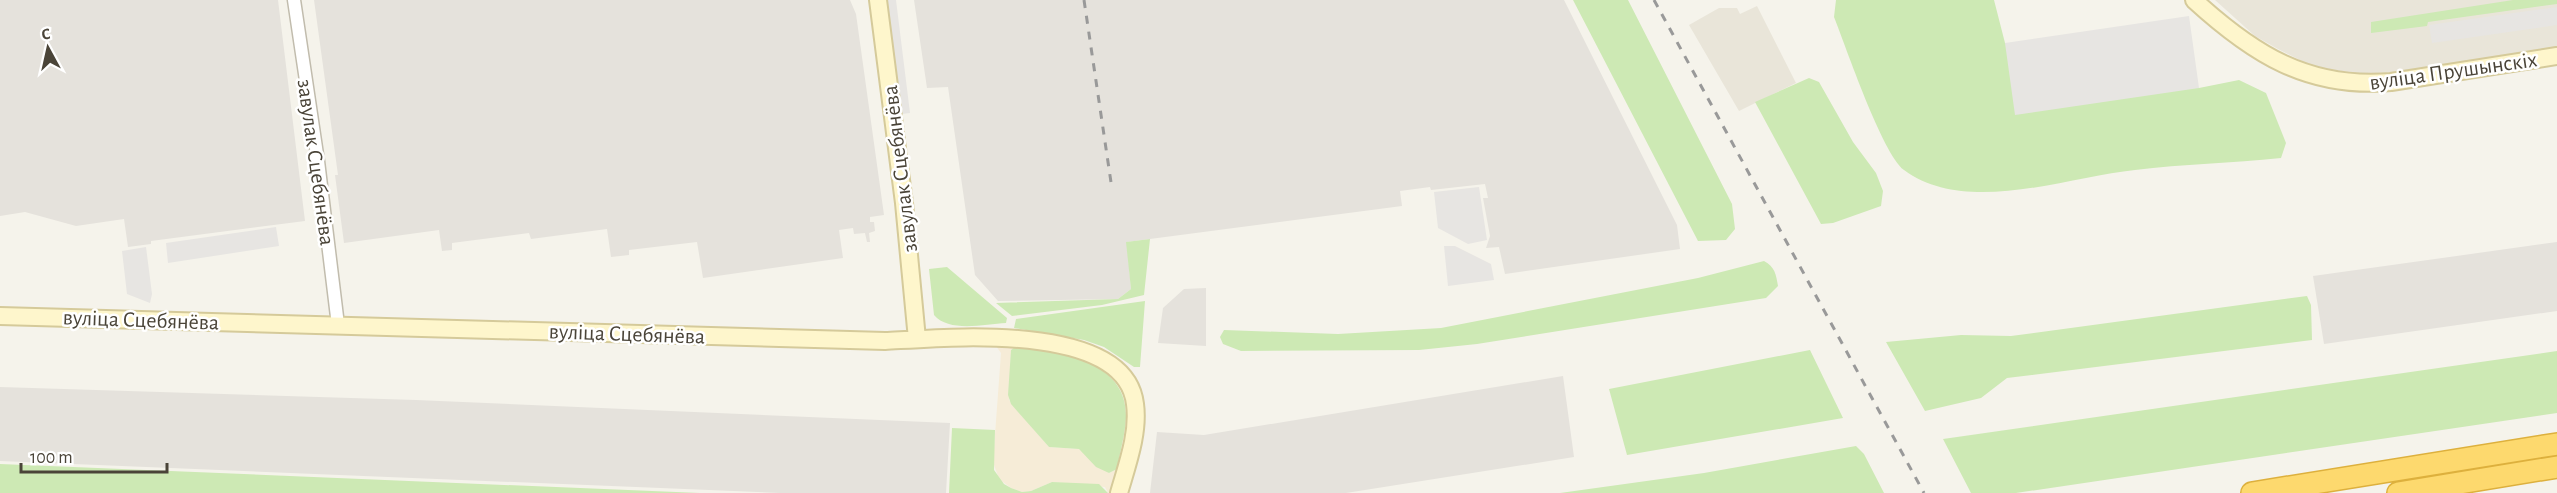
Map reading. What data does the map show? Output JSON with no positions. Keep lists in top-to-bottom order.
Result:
{
  "streets": {
    "street": ["вуліца Прушынскіх", "завулак Сцебянёва", "вуліца Сцебянёва"]
  },
  "crossings": [
    ["завулак Сцебянёва", "вуліца Сцебянёва"]
  ],
  "scale_bar": "100 m",
  "north": "top"
}
